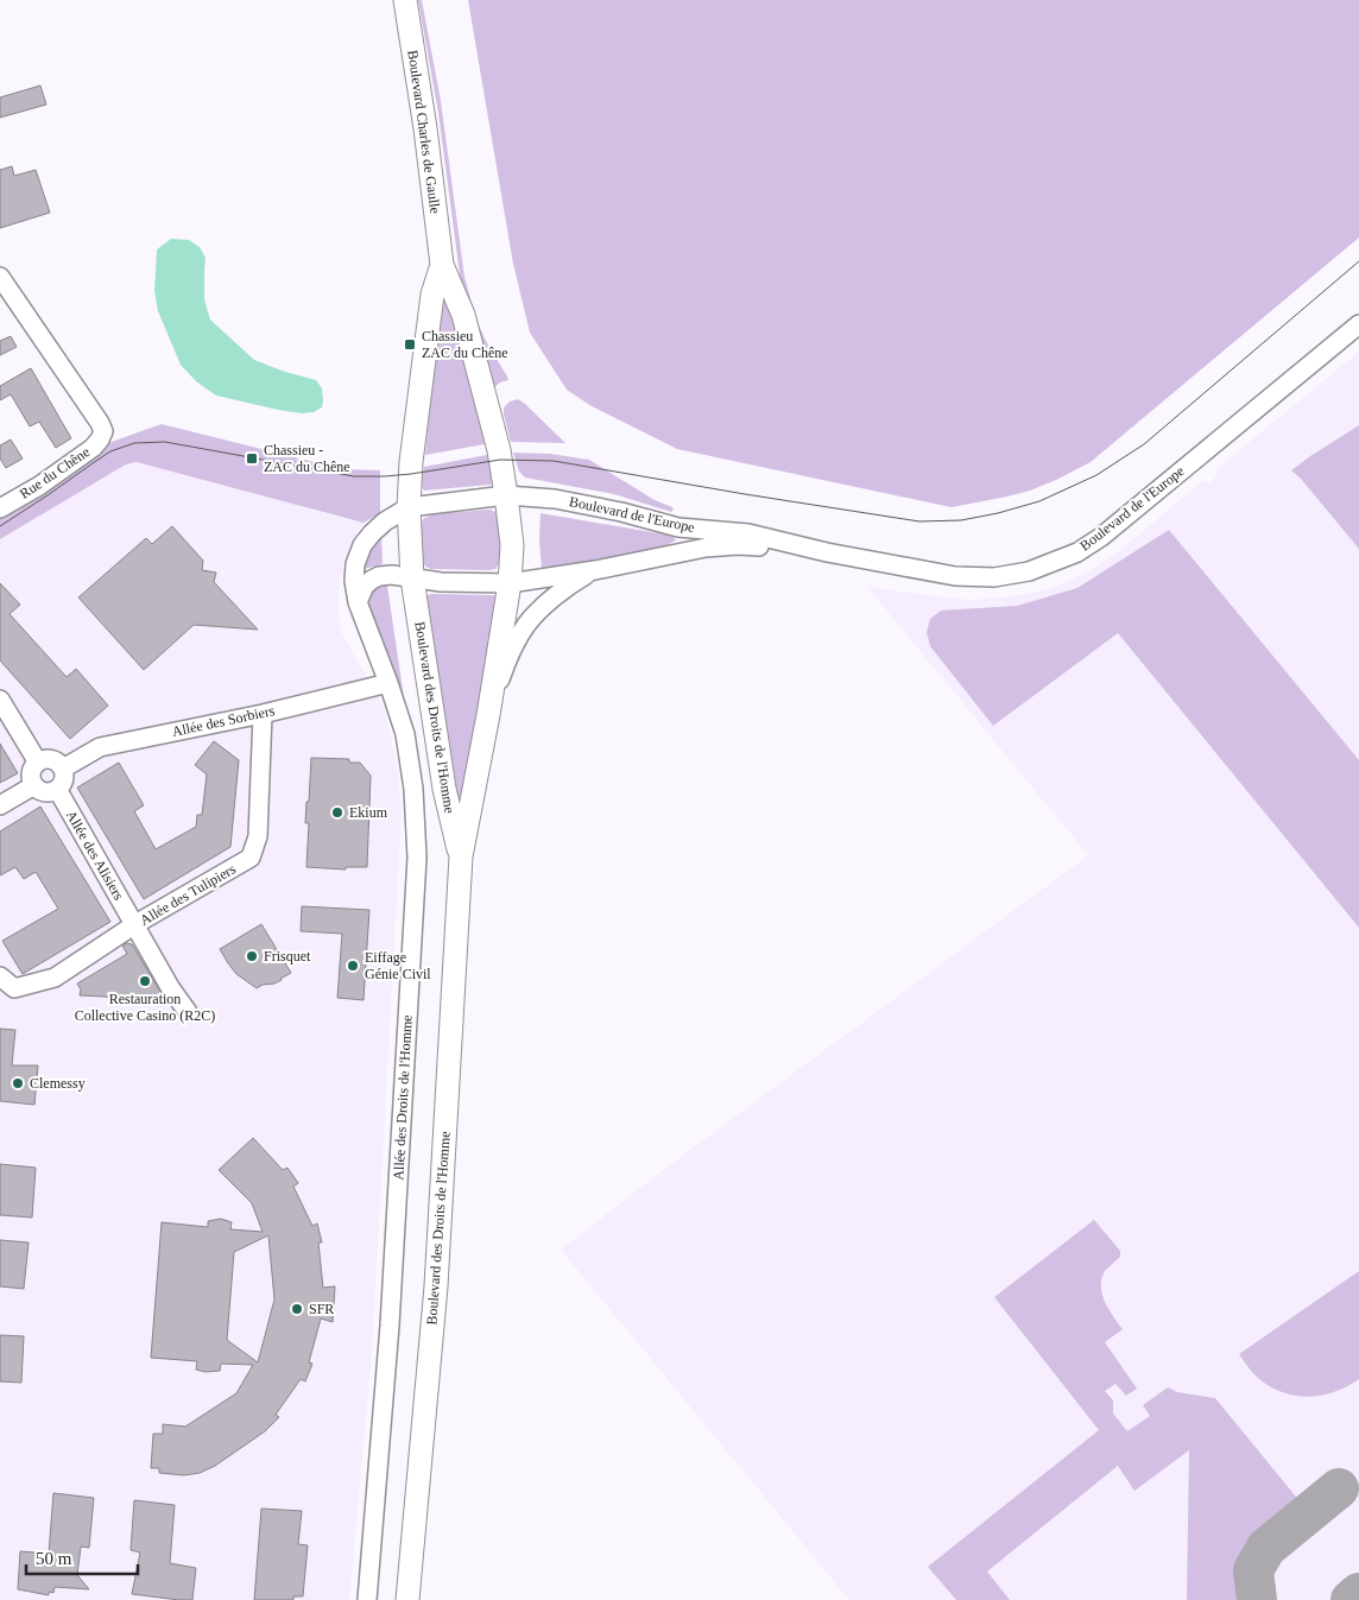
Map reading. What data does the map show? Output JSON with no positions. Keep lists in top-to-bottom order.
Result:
{
  "streets": {
    "main road": ["Boulevard Charles de Gaulle", "Boulevard des Droits de l'Homme"],
    "street": [
      "Rue du Chêne",
      "Boulevard de l'Europe",
      "Allée des Sorbiers",
      "Allée des Alisiers",
      "Allée des Tulipiers",
      "Allée des Droits de l'Homme"
    ]
  },
  "crossings": [
    ["Boulevard Charles de Gaulle", "Boulevard de l'Europe"],
    ["Boulevard Charles de Gaulle", "Boulevard des Droits de l'Homme"],
    ["Boulevard Charles de Gaulle", "Allée des Droits de l'Homme"],
    ["Boulevard de l'Europe", "Boulevard des Droits de l'Homme"],
    ["Boulevard de l'Europe", "Allée des Droits de l'Homme"],
    ["Boulevard des Droits de l'Homme", "Allée des Droits de l'Homme"],
    ["Allée des Sorbiers", "Allée des Alisiers"],
    ["Allée des Sorbiers", "Allée des Tulipiers"],
    ["Allée des Sorbiers", "Allée des Droits de l'Homme"],
    ["Allée des Alisiers", "Allée des Tulipiers"]
  ],
  "places": {
    "transit": ["Chassieu ZAC du Chêne", "Chassieu - ZAC du Chêne"],
    "other": [
      "Ekium",
      "Frisquet",
      "Eiffage Génie Civil",
      "Restauration Collective Casino (R2C)",
      "Clemessy",
      "SFR"
    ]
  },
  "scale_bar": "50 m"
}
